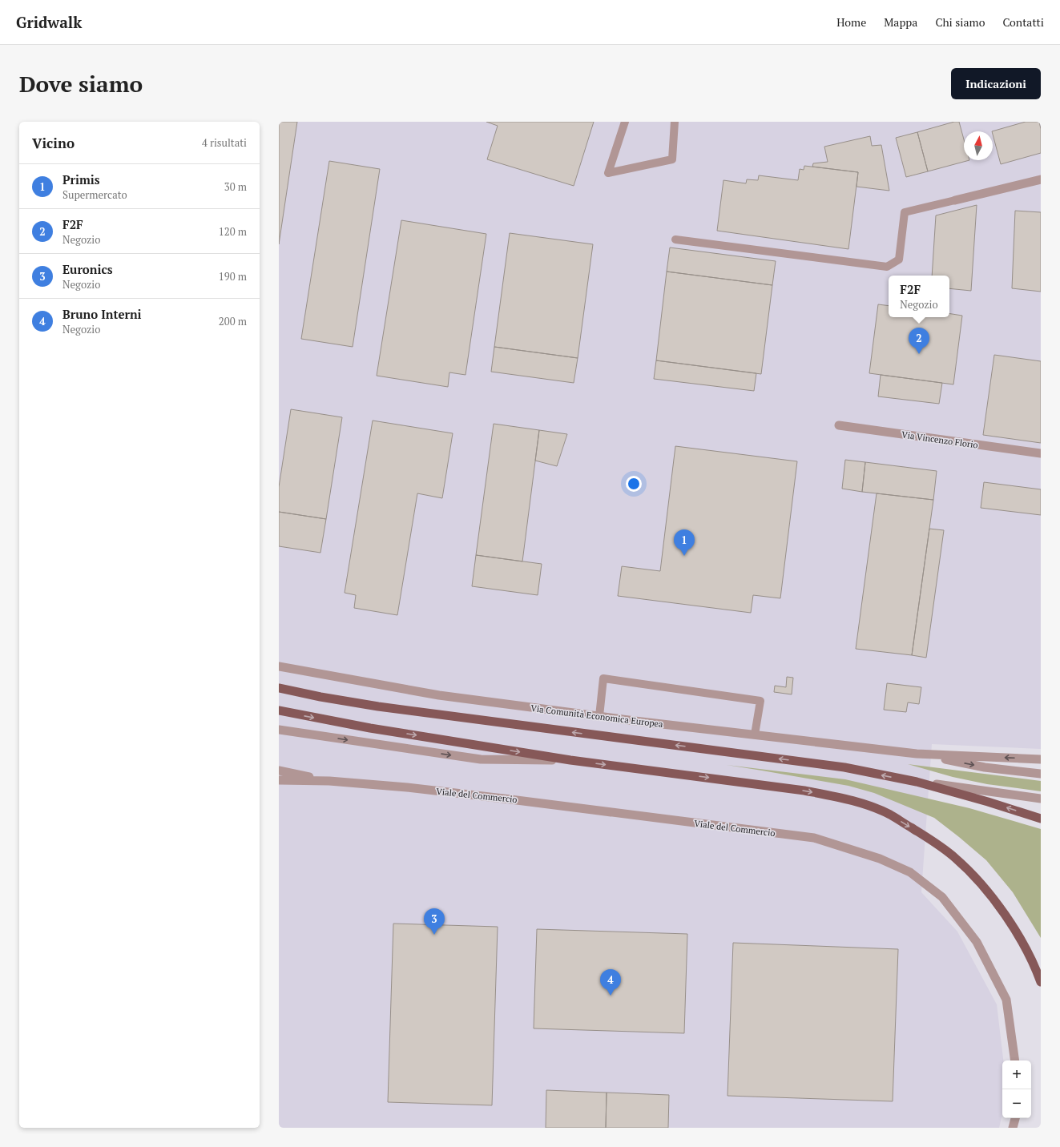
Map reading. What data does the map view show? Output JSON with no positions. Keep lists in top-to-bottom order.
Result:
{
  "streets": {
    "street": ["Via Vincenzo Florio", "Via Comunità Economica Europea", "Viale del Commercio"]
  },
  "north": "top",
  "page": {
    "header": "Gridwalk",
    "nav": [
      "Home",
      "Mappa",
      "Chi siamo",
      "Contatti"
    ],
    "buttons": "Indicazioni",
    "title": "Dove siamo",
    "heading": ["Vicino", "4 risultati"],
    "list": [
      {
        "mark": "1",
        "name": "Primis",
        "note": "Supermercato",
        "value": "30 m"
      },
      {
        "mark": "2",
        "name": "F2F",
        "note": "Negozio",
        "value": "120 m"
      },
      {
        "mark": "3",
        "name": "Euronics",
        "note": "Negozio",
        "value": "190 m"
      },
      {
        "mark": "4",
        "name": "Bruno Interni",
        "note": "Negozio",
        "value": "200 m"
      }
    ],
    "popup": ["F2F", "Negozio"],
    "pins": [
      "2",
      "1",
      "3",
      "4"
    ],
    "map_buttons": ["+", "−"]
  }
}
